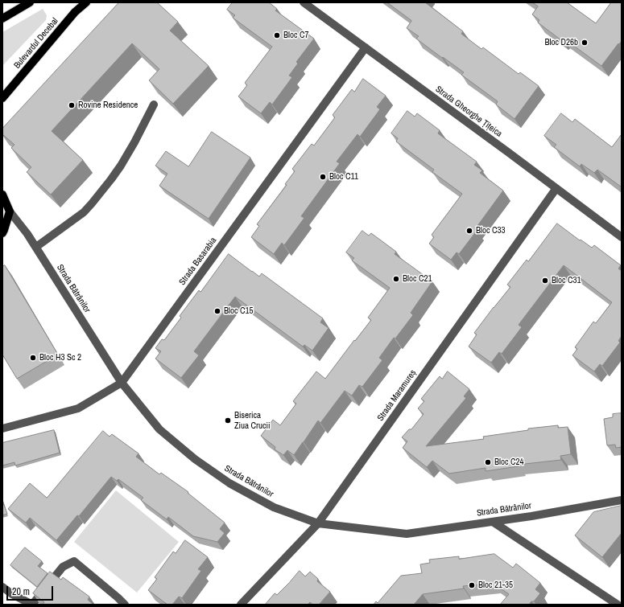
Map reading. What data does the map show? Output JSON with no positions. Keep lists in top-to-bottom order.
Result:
{
  "streets": {
    "main road": ["Bulevardul Decebal", "Strada Bătrânilor"],
    "street": ["Strada Gheorghe Țițeica", "Strada Basarabia", "Strada Maramureș"]
  },
  "crossings": [
    ["Strada Gheorghe Țițeica", "Strada Basarabia"],
    ["Strada Gheorghe Țițeica", "Strada Maramureș"],
    ["Strada Basarabia", "Strada Bătrânilor"],
    ["Strada Bătrânilor", "Strada Maramureș"]
  ],
  "places": [
    "Bloc C7",
    "Bloc D26b",
    "Rovine Residence",
    "Bloc C11",
    "Bloc C33",
    "Bloc C21",
    "Bloc C31",
    "Bloc C15",
    "Bloc H3 Sc 2",
    "Biserica Ziua Crucii",
    "Bloc C24",
    "Bloc 21-35"
  ],
  "scale_bar": "20 m"
}
